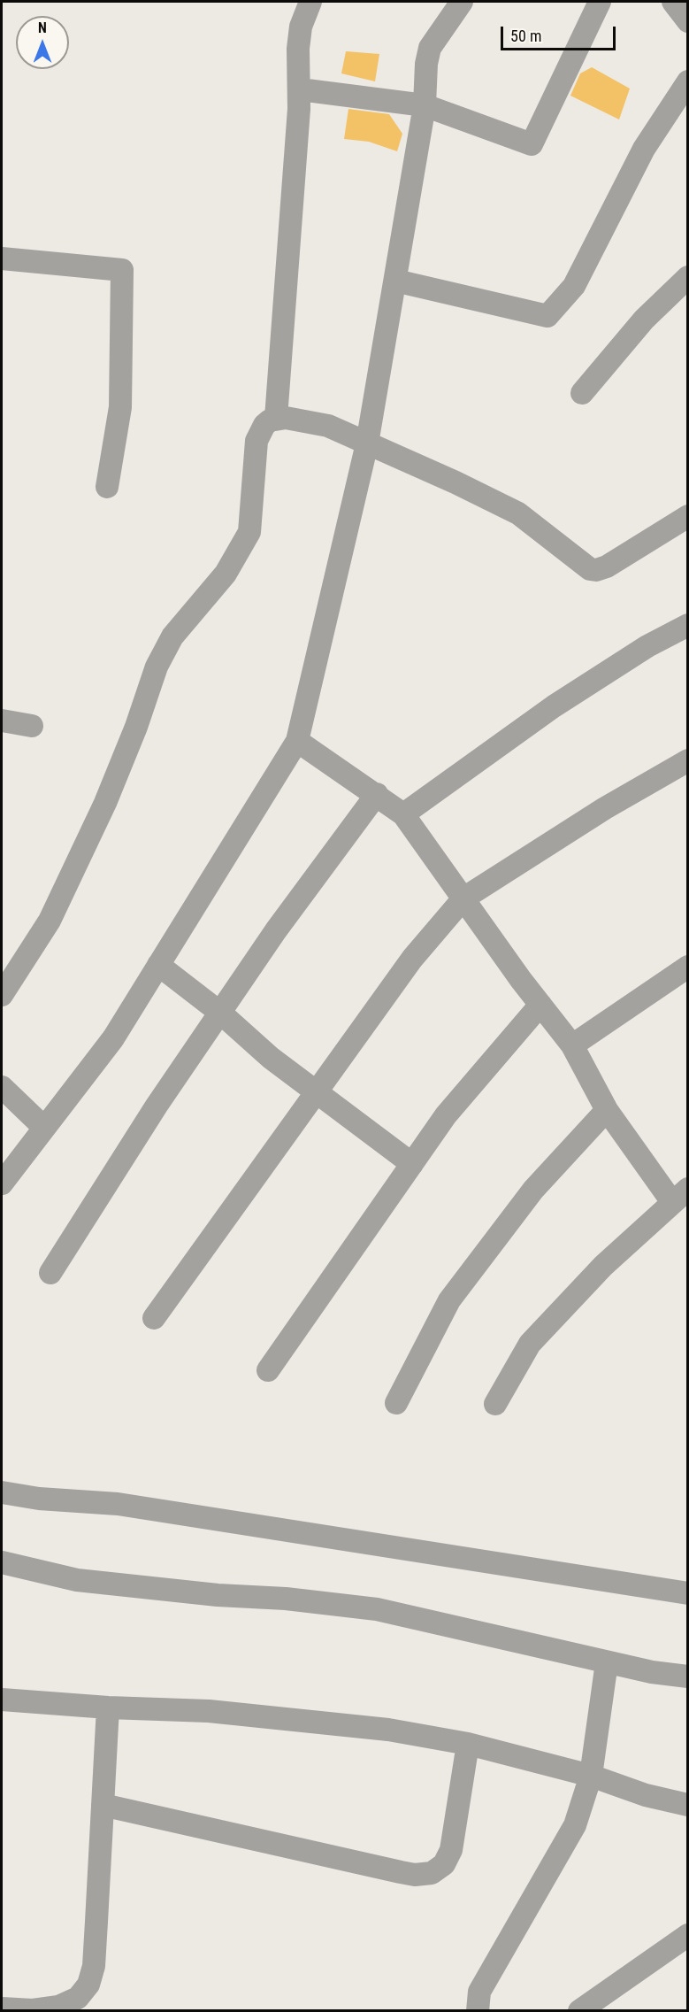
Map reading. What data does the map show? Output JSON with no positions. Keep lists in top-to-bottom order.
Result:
{
  "scale_bar": "50 m",
  "north": "top"
}
